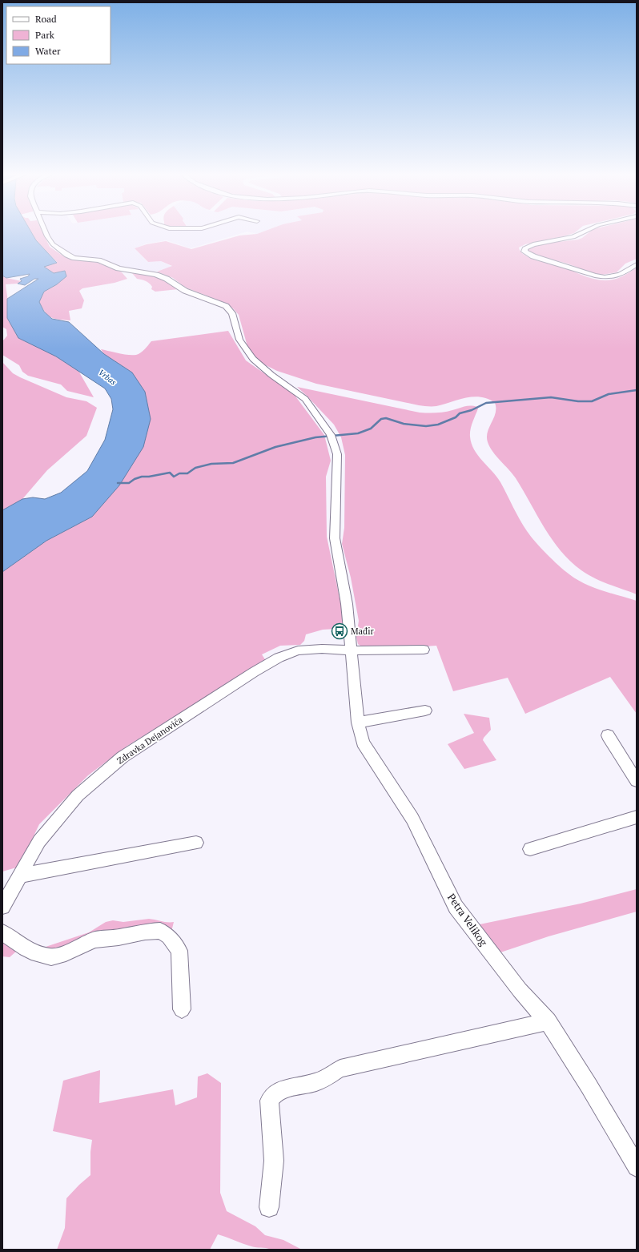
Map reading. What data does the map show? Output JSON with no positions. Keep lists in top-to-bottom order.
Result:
{
  "streets": {
    "street": ["Zdravka Dejanovića", "Petra Velikog"]
  },
  "crossings": [
    ["Zdravka Dejanovića", "Petra Velikog"]
  ],
  "water": ["Vrbas"],
  "places": {
    "bus stop": ["Mađir"]
  },
  "legend": ["Road", "Park", "Water"]
}
